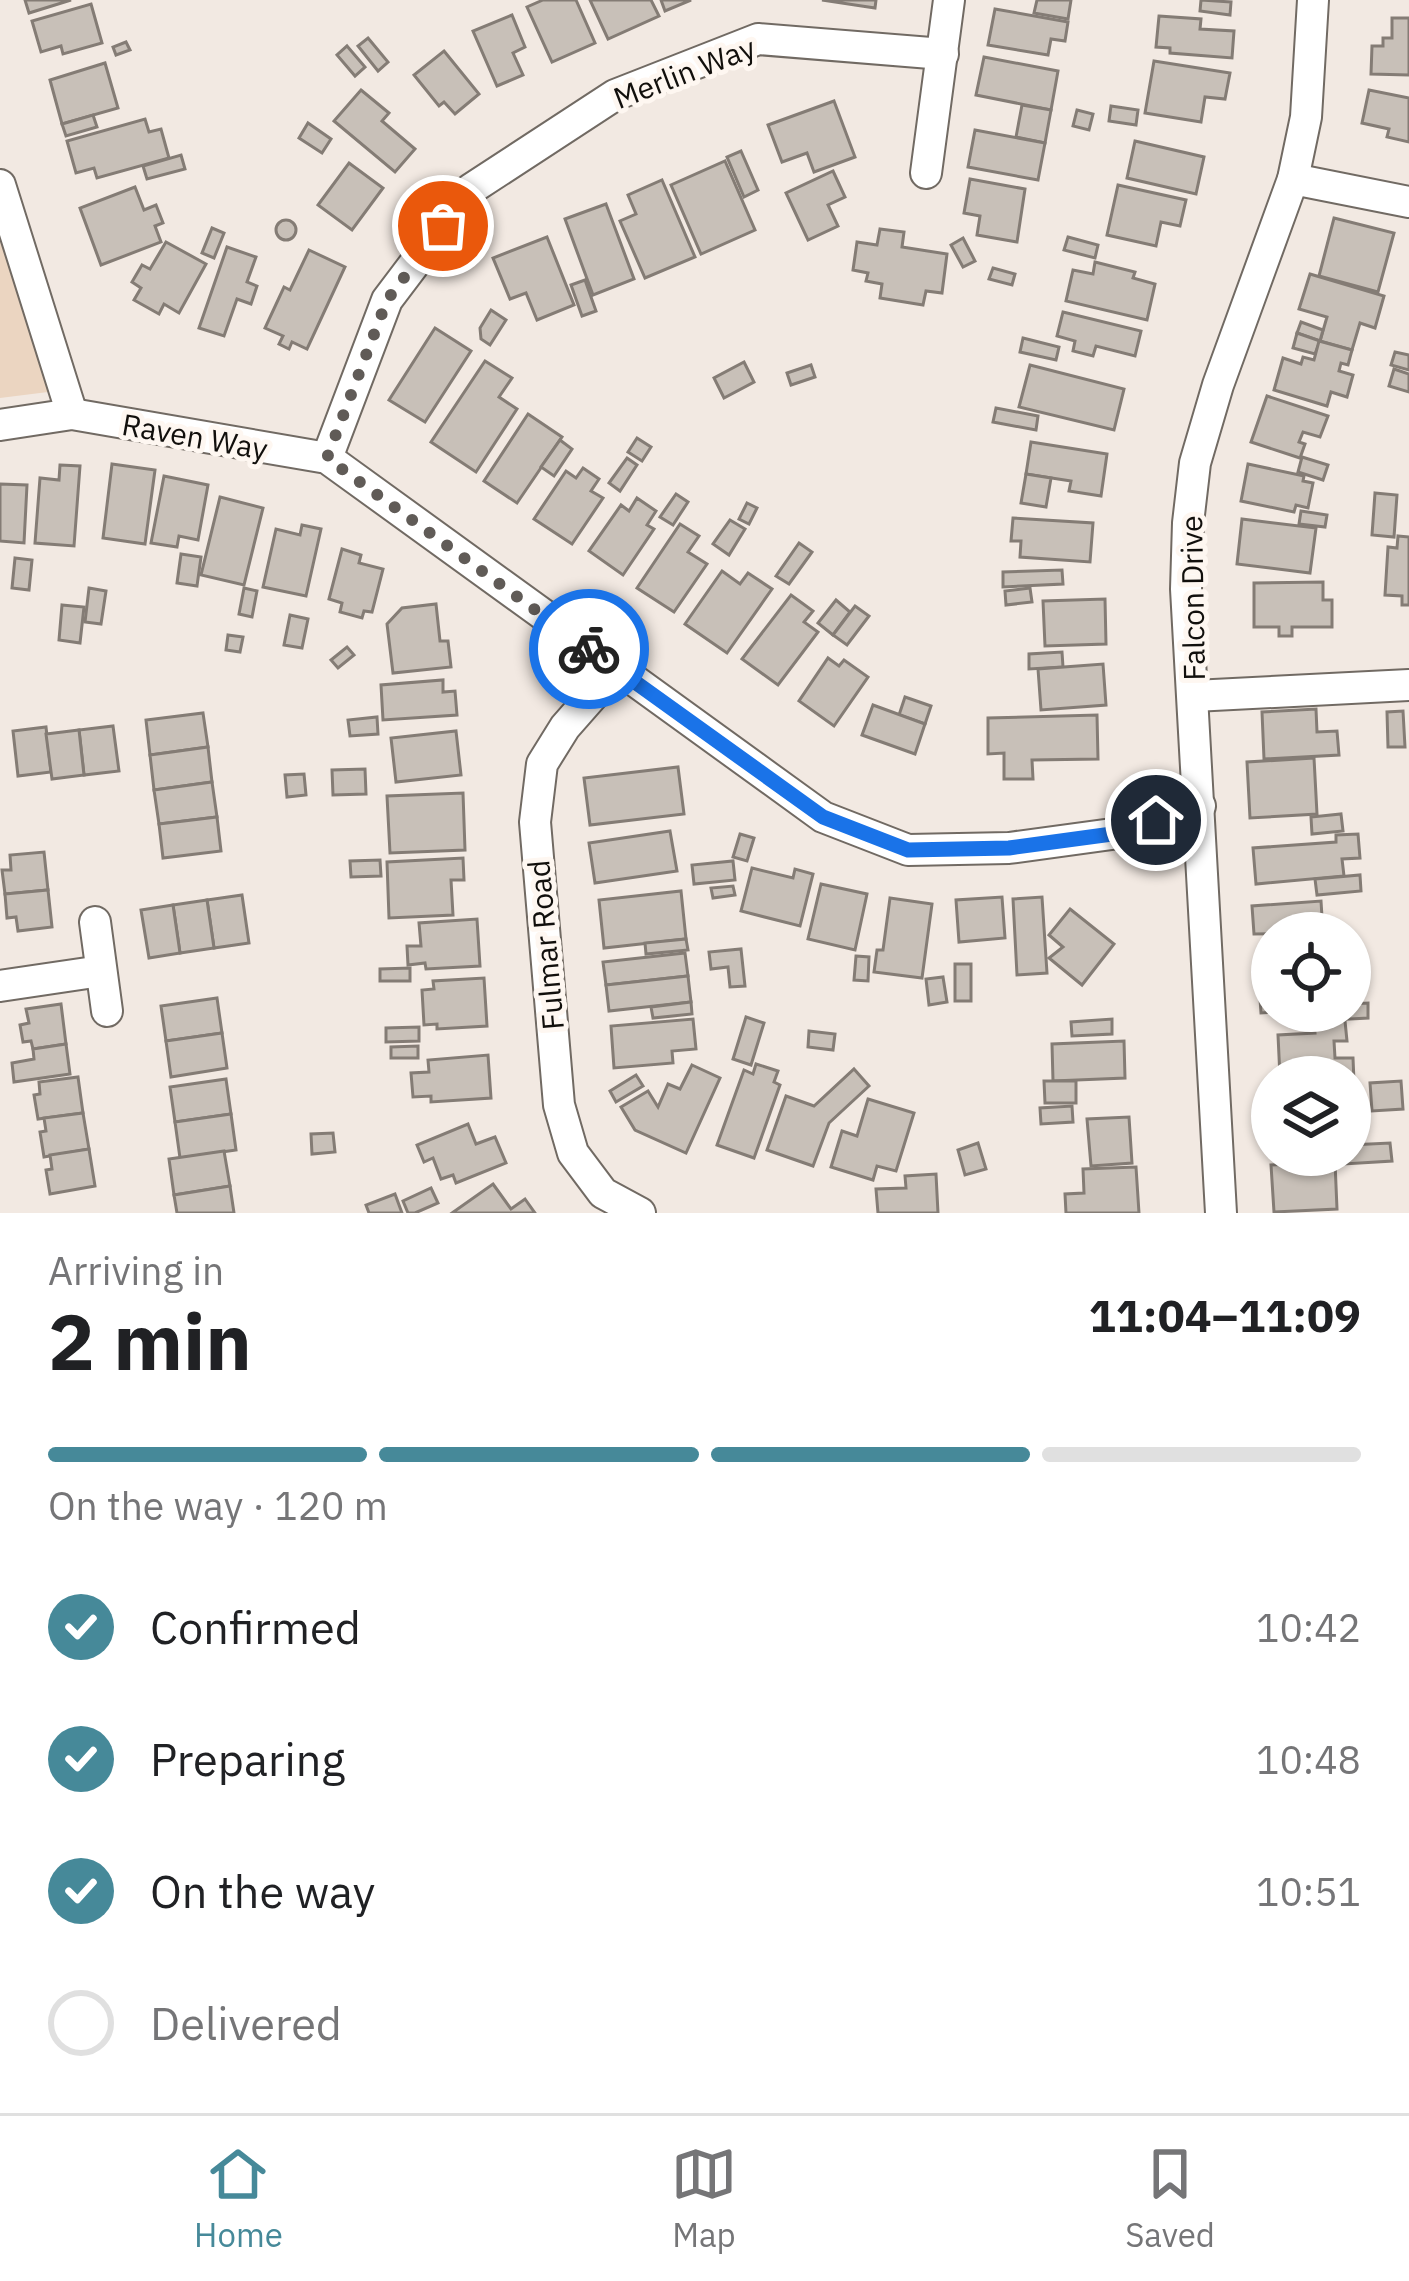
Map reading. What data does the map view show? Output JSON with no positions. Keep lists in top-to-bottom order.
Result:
{
  "streets": {
    "street": [
      "Merlin Way",
      "Raven Way",
      "Falcon Drive",
      "Fulmar Road"
    ]
  },
  "crossings": [
    ["Merlin Way", "Raven Way"],
    ["Raven Way", "Falcon Drive"],
    ["Raven Way", "Fulmar Road"]
  ],
  "page": {
    "heading": ["2 min", "Arriving in", "11:04–11:09"],
    "bar": "On the way · 120 m",
    "list": [
      ["Confirmed", "10:42"],
      ["Preparing", "10:48"],
      ["On the way", "10:51"],
      "Delivered"
    ],
    "tabs": ["Home", "Map", "Saved"]
  }
}
